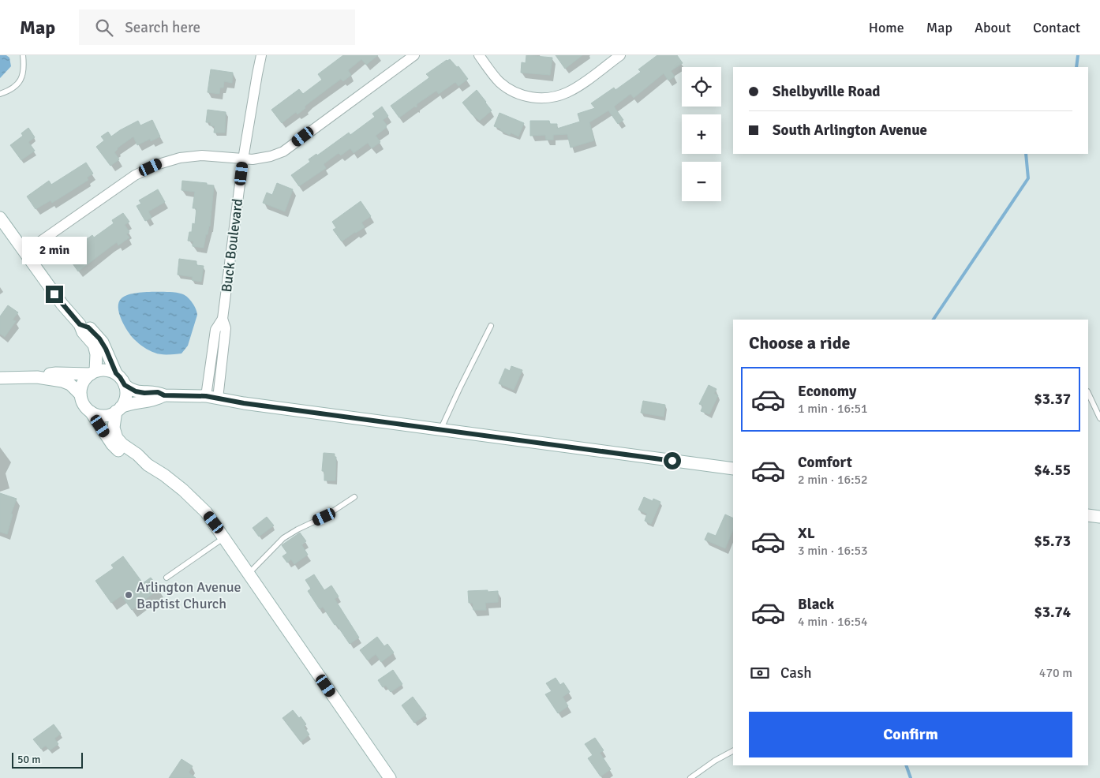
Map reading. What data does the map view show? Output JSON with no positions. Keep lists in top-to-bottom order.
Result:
{
  "streets": {
    "street": ["Buck Boulevard"]
  },
  "places": ["Arlington Avenue Baptist Church"],
  "scale_bar": "50 m",
  "page": {
    "header": "Map",
    "search": "Search here",
    "nav": [
      "Home",
      "Map",
      "About",
      "Contact"
    ],
    "map_buttons": ["+", "−"],
    "banner": ["Shelbyville Road", "South Arlington Avenue"],
    "bubble": "2 min",
    "heading": "Choose a ride",
    "list": [
      {
        "name": "Economy",
        "note": "1 min · 16:51",
        "value": "$3.37"
      },
      {
        "name": "Comfort",
        "note": "2 min · 16:52",
        "value": "$4.55"
      },
      {
        "name": "XL",
        "note": "3 min · 16:53",
        "value": "$5.73"
      },
      {
        "name": "Black",
        "note": "4 min · 16:54",
        "value": "$3.74"
      }
    ],
    "pay": ["Cash", "470 m"],
    "buttons": "Confirm",
    "scale": "50 m"
  }
}
